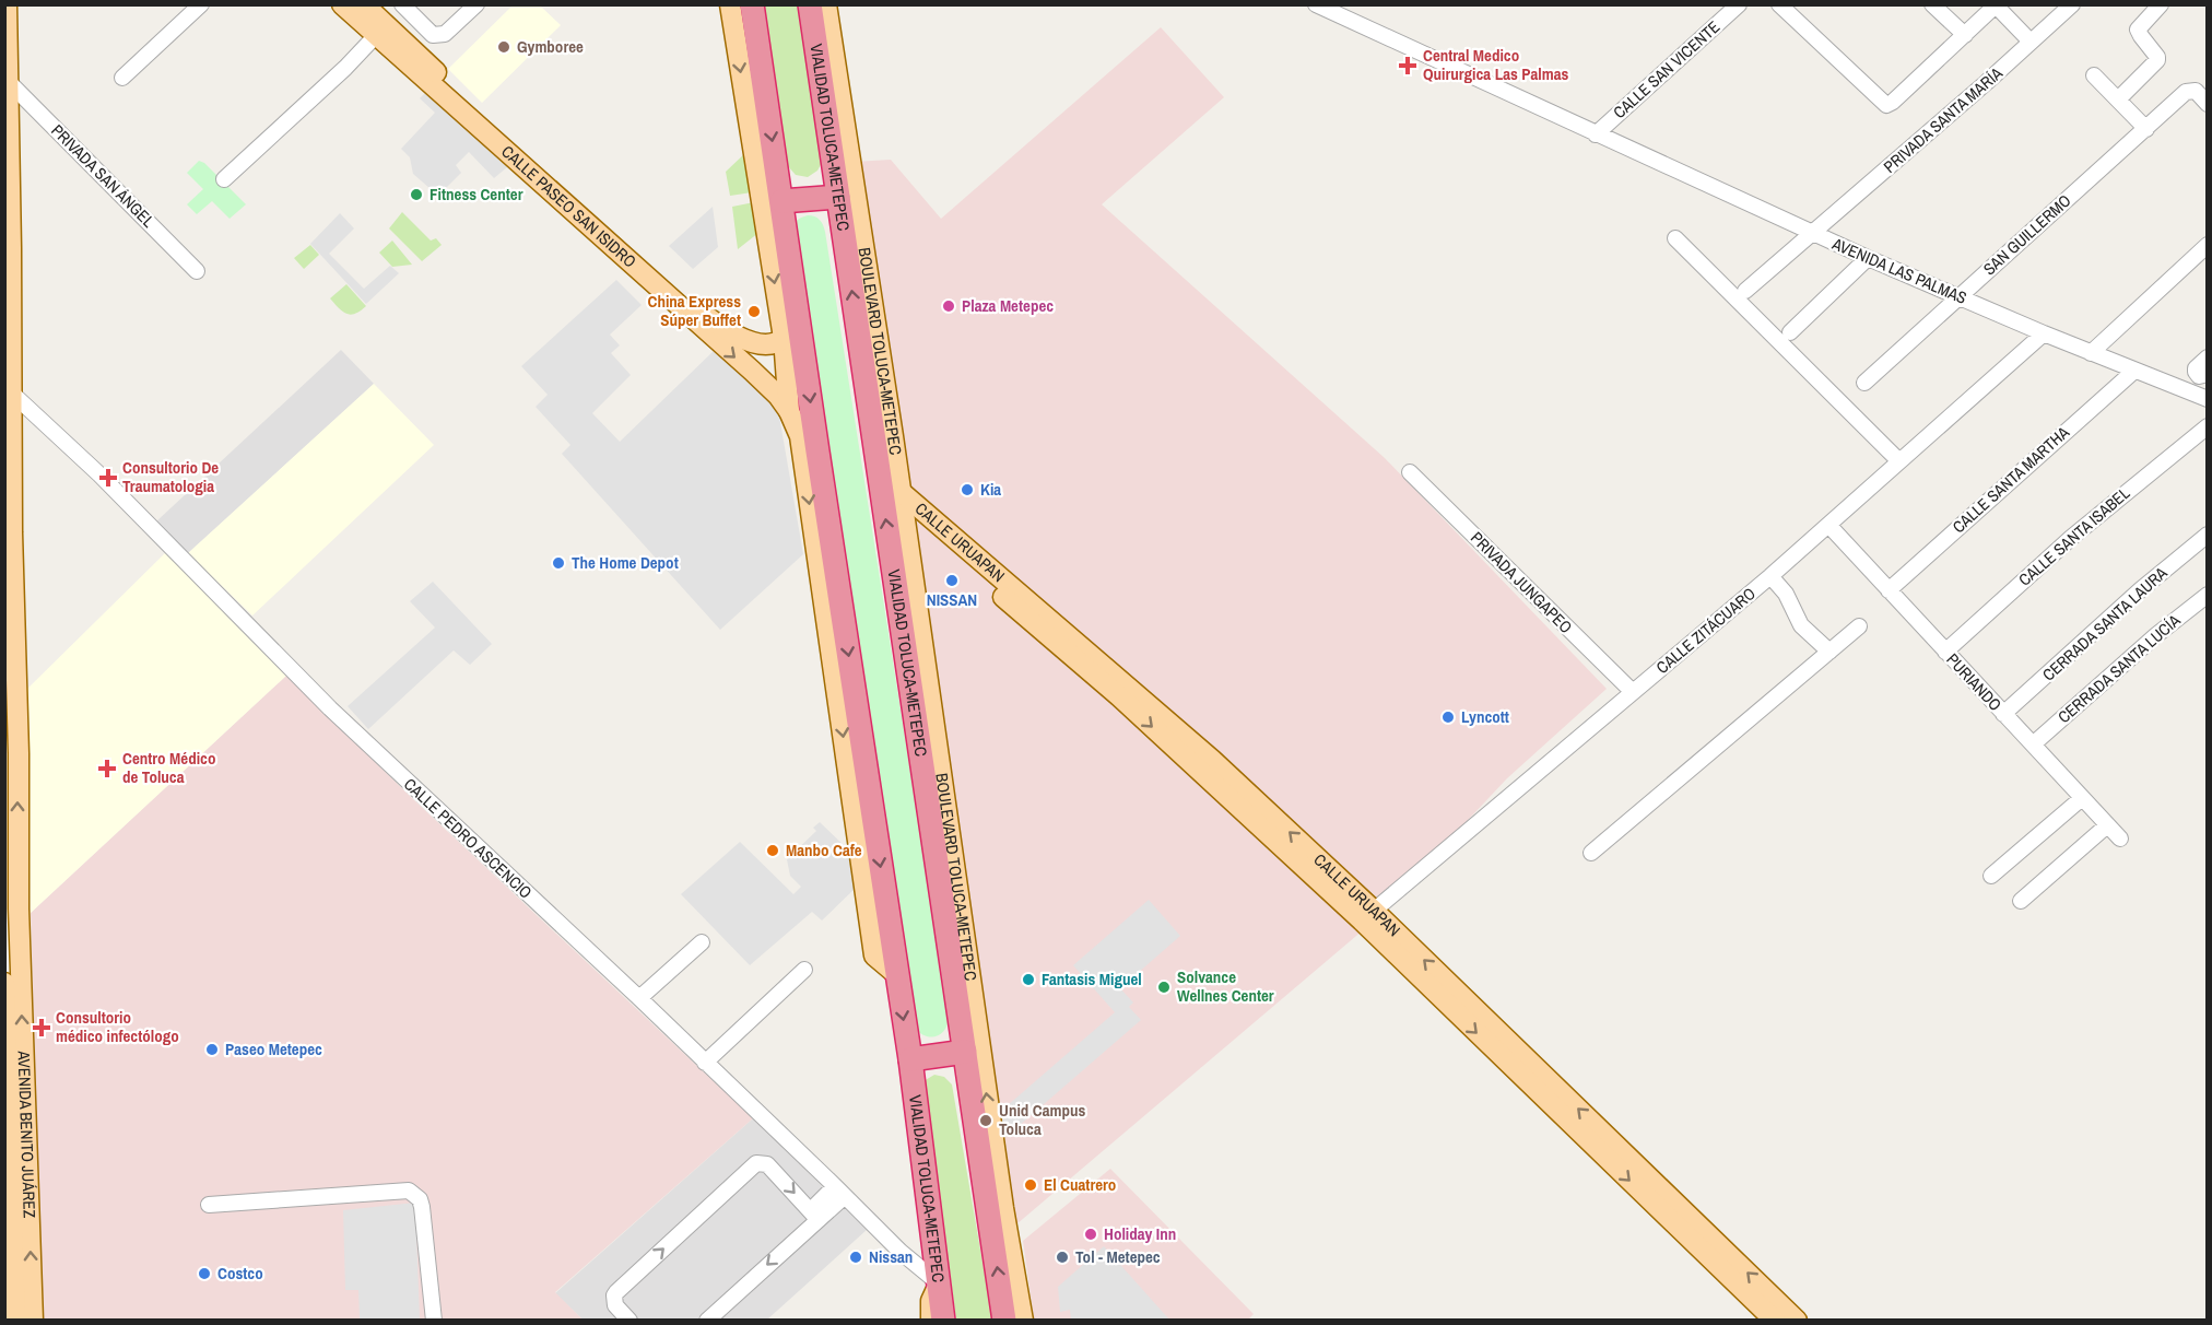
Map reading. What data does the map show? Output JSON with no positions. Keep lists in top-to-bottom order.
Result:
{
  "streets": {
    "highway": ["VIALIDAD TOLUCA-METEPEC"],
    "main road": [
      "CALLE PASEO SAN ISIDRO",
      "BOULEVARD TOLUCA-METEPEC",
      "CALLE URUAPAN",
      "AVENIDA BENITO JUÁREZ"
    ],
    "street": [
      "CALLE SAN VICENTE",
      "PRIVADA SANTA MARÍA",
      "PRIVADA SAN ÁNGEL",
      "SAN GUILLERMO",
      "AVENIDA LAS PALMAS",
      "CALLE SANTA MARTHA",
      "CALLE SANTA ISABEL",
      "PRIVADA JUNGAPEO",
      "CERRADA SANTA LAURA",
      "CALLE ZITÁCUARO",
      "CERRADA SANTA LUCÍA",
      "PURIANDO",
      "CALLE PEDRO ASCENCIO"
    ]
  },
  "crossings": [
    ["CALLE SAN VICENTE", "AVENIDA LAS PALMAS"],
    ["PRIVADA SANTA MARÍA", "AVENIDA LAS PALMAS"],
    ["VIALIDAD TOLUCA-METEPEC", "BOULEVARD TOLUCA-METEPEC"],
    ["VIALIDAD TOLUCA-METEPEC", "CALLE PEDRO ASCENCIO"],
    ["PRIVADA SAN ÁNGEL", "AVENIDA BENITO JUÁREZ"],
    ["SAN GUILLERMO", "AVENIDA LAS PALMAS"],
    ["AVENIDA LAS PALMAS", "CALLE SANTA MARTHA"],
    ["AVENIDA LAS PALMAS", "CALLE ZITÁCUARO"],
    ["BOULEVARD TOLUCA-METEPEC", "CALLE URUAPAN"],
    ["CALLE SANTA MARTHA", "PURIANDO"],
    ["CALLE SANTA ISABEL", "PURIANDO"],
    ["CALLE URUAPAN", "CALLE ZITÁCUARO"],
    ["PRIVADA JUNGAPEO", "CALLE ZITÁCUARO"],
    ["CERRADA SANTA LAURA", "PURIANDO"],
    ["CALLE ZITÁCUARO", "PURIANDO"],
    ["CERRADA SANTA LUCÍA", "PURIANDO"],
    ["CALLE PEDRO ASCENCIO", "AVENIDA BENITO JUÁREZ"]
  ],
  "places": {
    "other": [
      "Gymboree",
      "Fitness Center",
      "Plaza Metepec",
      "China Express Súper Buffet",
      "Kia",
      "The Home Depot",
      "NISSAN",
      "Lyncott",
      "Manbo Cafe",
      "Fantasis Miguel",
      "Solvance Wellnes Center",
      "Paseo Metepec",
      "Unid Campus Toluca",
      "El Cuatrero",
      "Holiday Inn",
      "Nissan",
      "Tol - Metepec",
      "Costco"
    ],
    "health": [
      "Central Medico Quirurgica Las Palmas",
      "Consultorio De Traumatologia",
      "Centro Médico de Toluca",
      "Consultorio médico infectólogo"
    ]
  }
}
